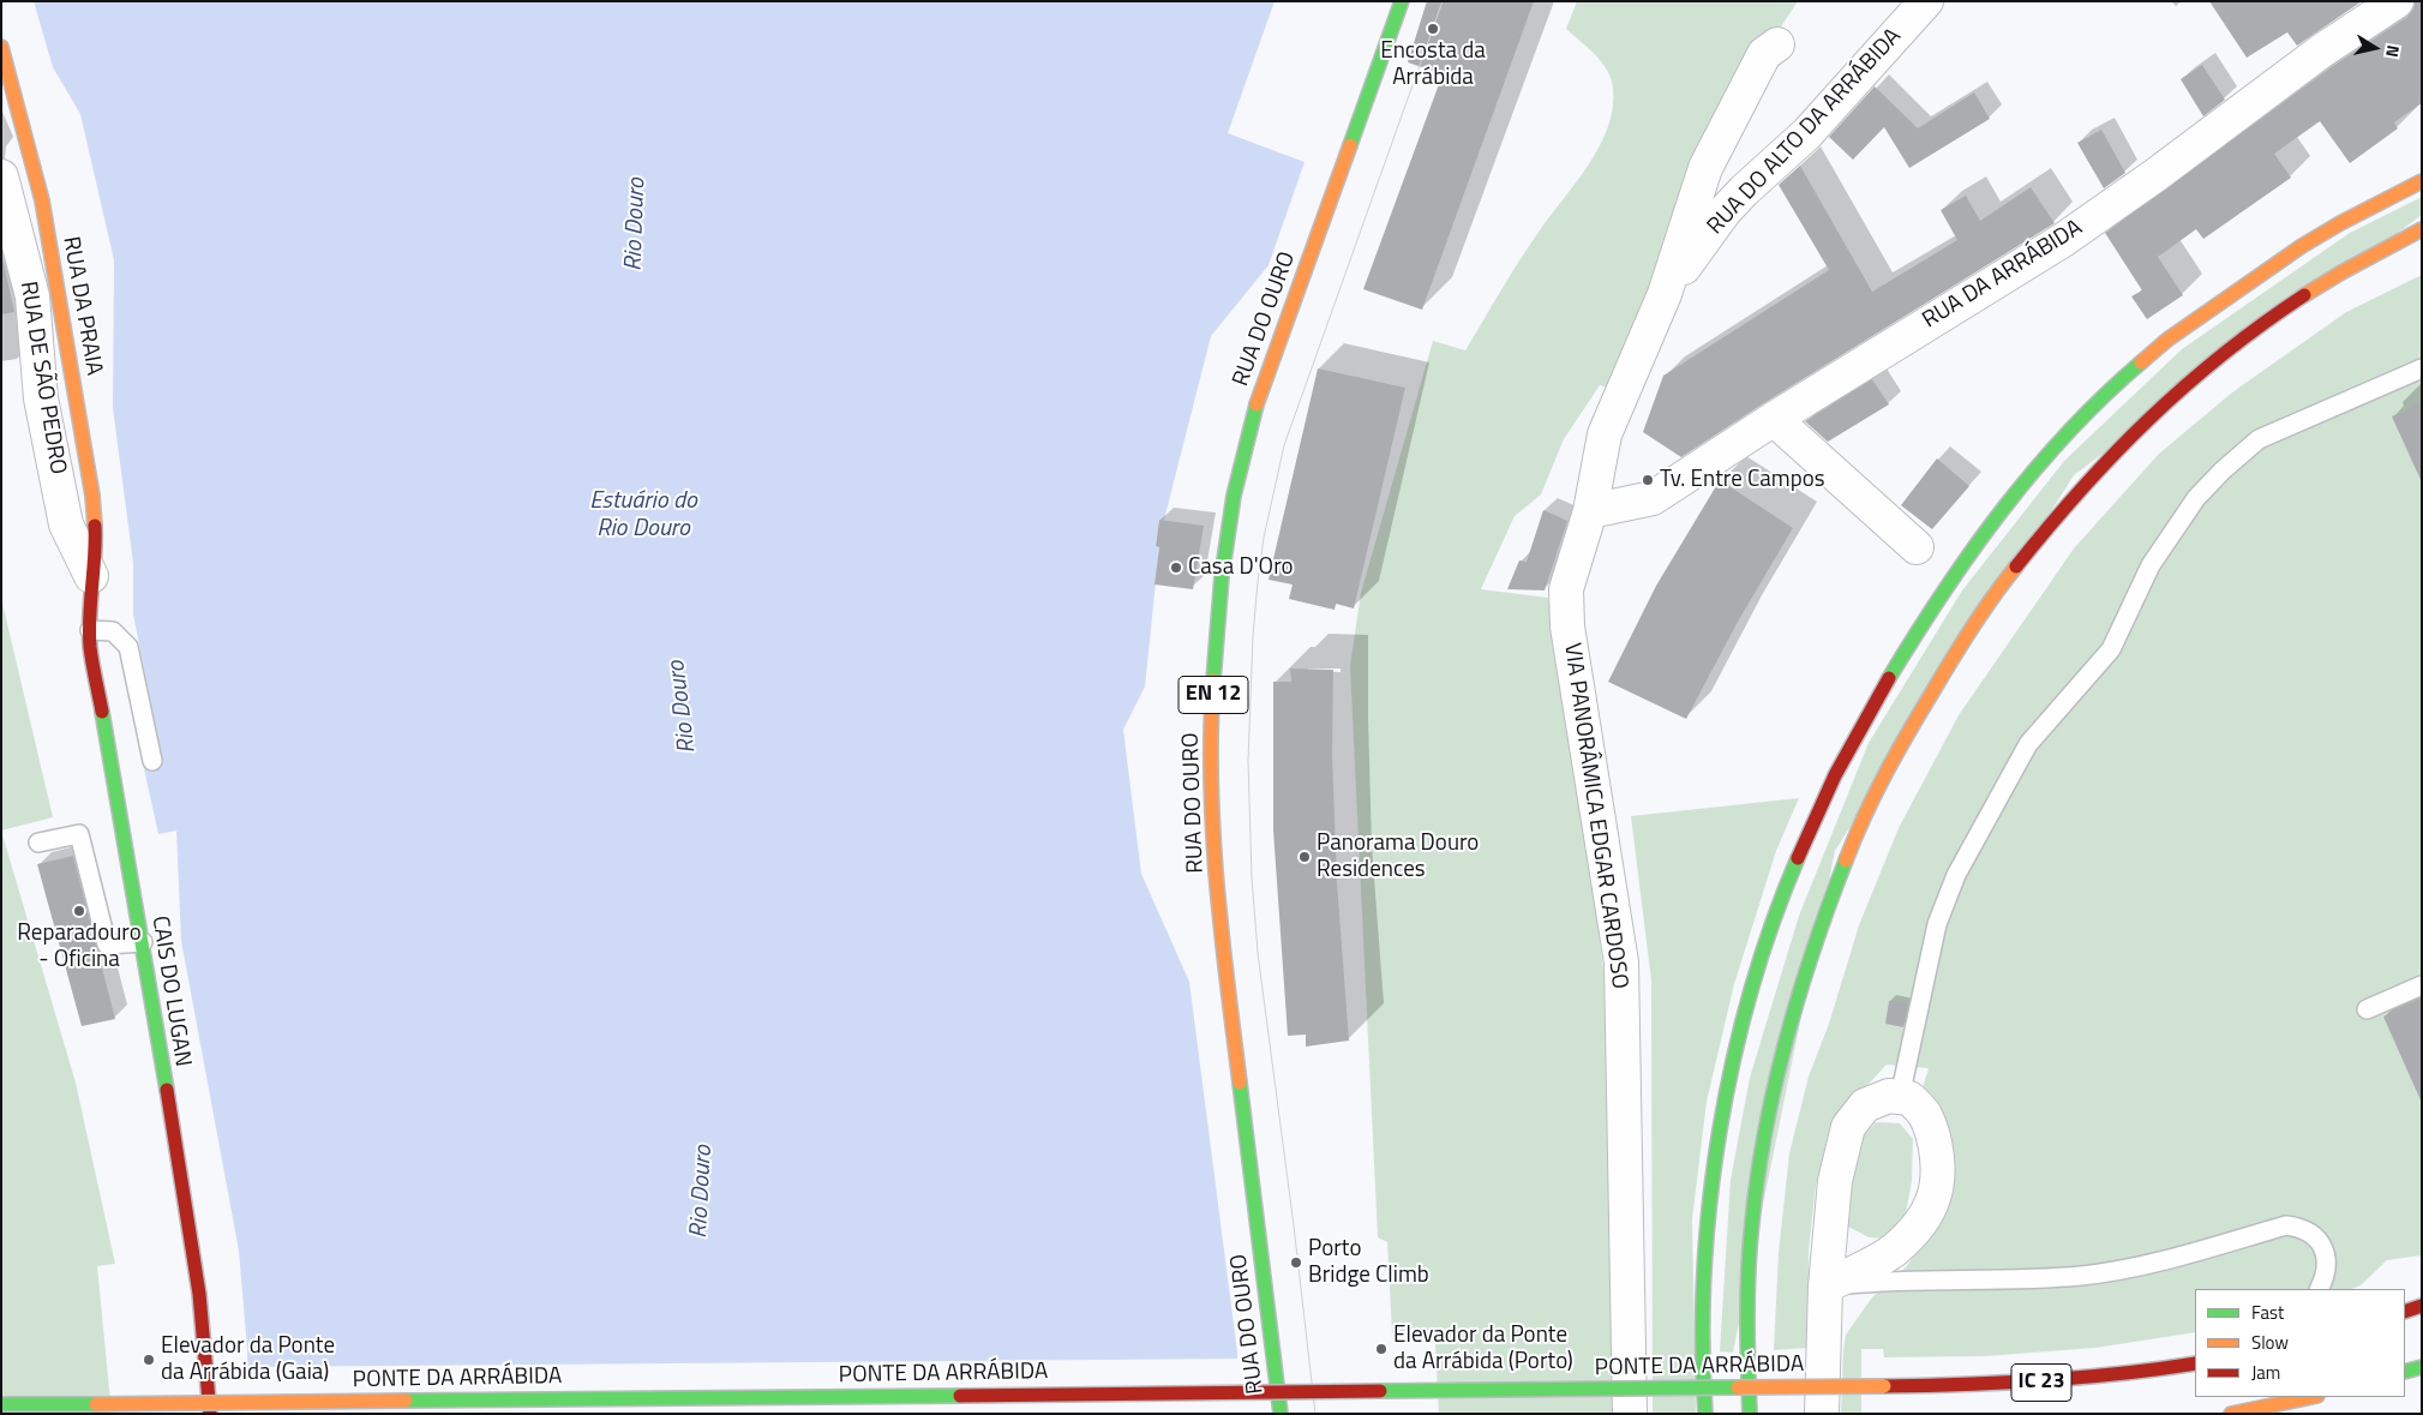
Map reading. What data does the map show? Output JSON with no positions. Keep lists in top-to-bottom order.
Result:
{
  "streets": {
    "main road": [
      "RUA DA PRAIA",
      "RUA DO OURO",
      "EN 12",
      "CAIS DO LUGAN",
      "PONTE DA ARRÁBIDA",
      "IC 23"
    ],
    "street": [
      "RUA DO ALTO DA ARRÁBIDA",
      "RUA DA ARRÁBIDA",
      "RUA DE SÃO PEDRO",
      "VIA PANORÂMICA EDGAR CARDOSO"
    ]
  },
  "crossings": [
    ["RUA DO ALTO DA ARRÁBIDA", "RUA DA ARRÁBIDA"],
    ["RUA DO ALTO DA ARRÁBIDA", "VIA PANORÂMICA EDGAR CARDOSO"],
    ["RUA DA ARRÁBIDA", "VIA PANORÂMICA EDGAR CARDOSO"],
    ["RUA DA PRAIA", "RUA DE SÃO PEDRO"],
    ["RUA DA PRAIA", "CAIS DO LUGAN"],
    ["RUA DE SÃO PEDRO", "CAIS DO LUGAN"]
  ],
  "water": ["Rio Douro", "Estuário do Rio Douro"],
  "places": [
    "Encosta da Arrábida",
    "Tv. Entre Campos",
    "Casa D'Oro",
    "Panorama Douro Residences",
    "Reparadouro - Oficina",
    "Porto Bridge Climb",
    "Elevador da Ponte da Arrábida (Porto)",
    "Elevador da Ponte da Arrábida (Gaia)"
  ],
  "legend": ["Fast", "Slow", "Jam"],
  "north": "right"
}
